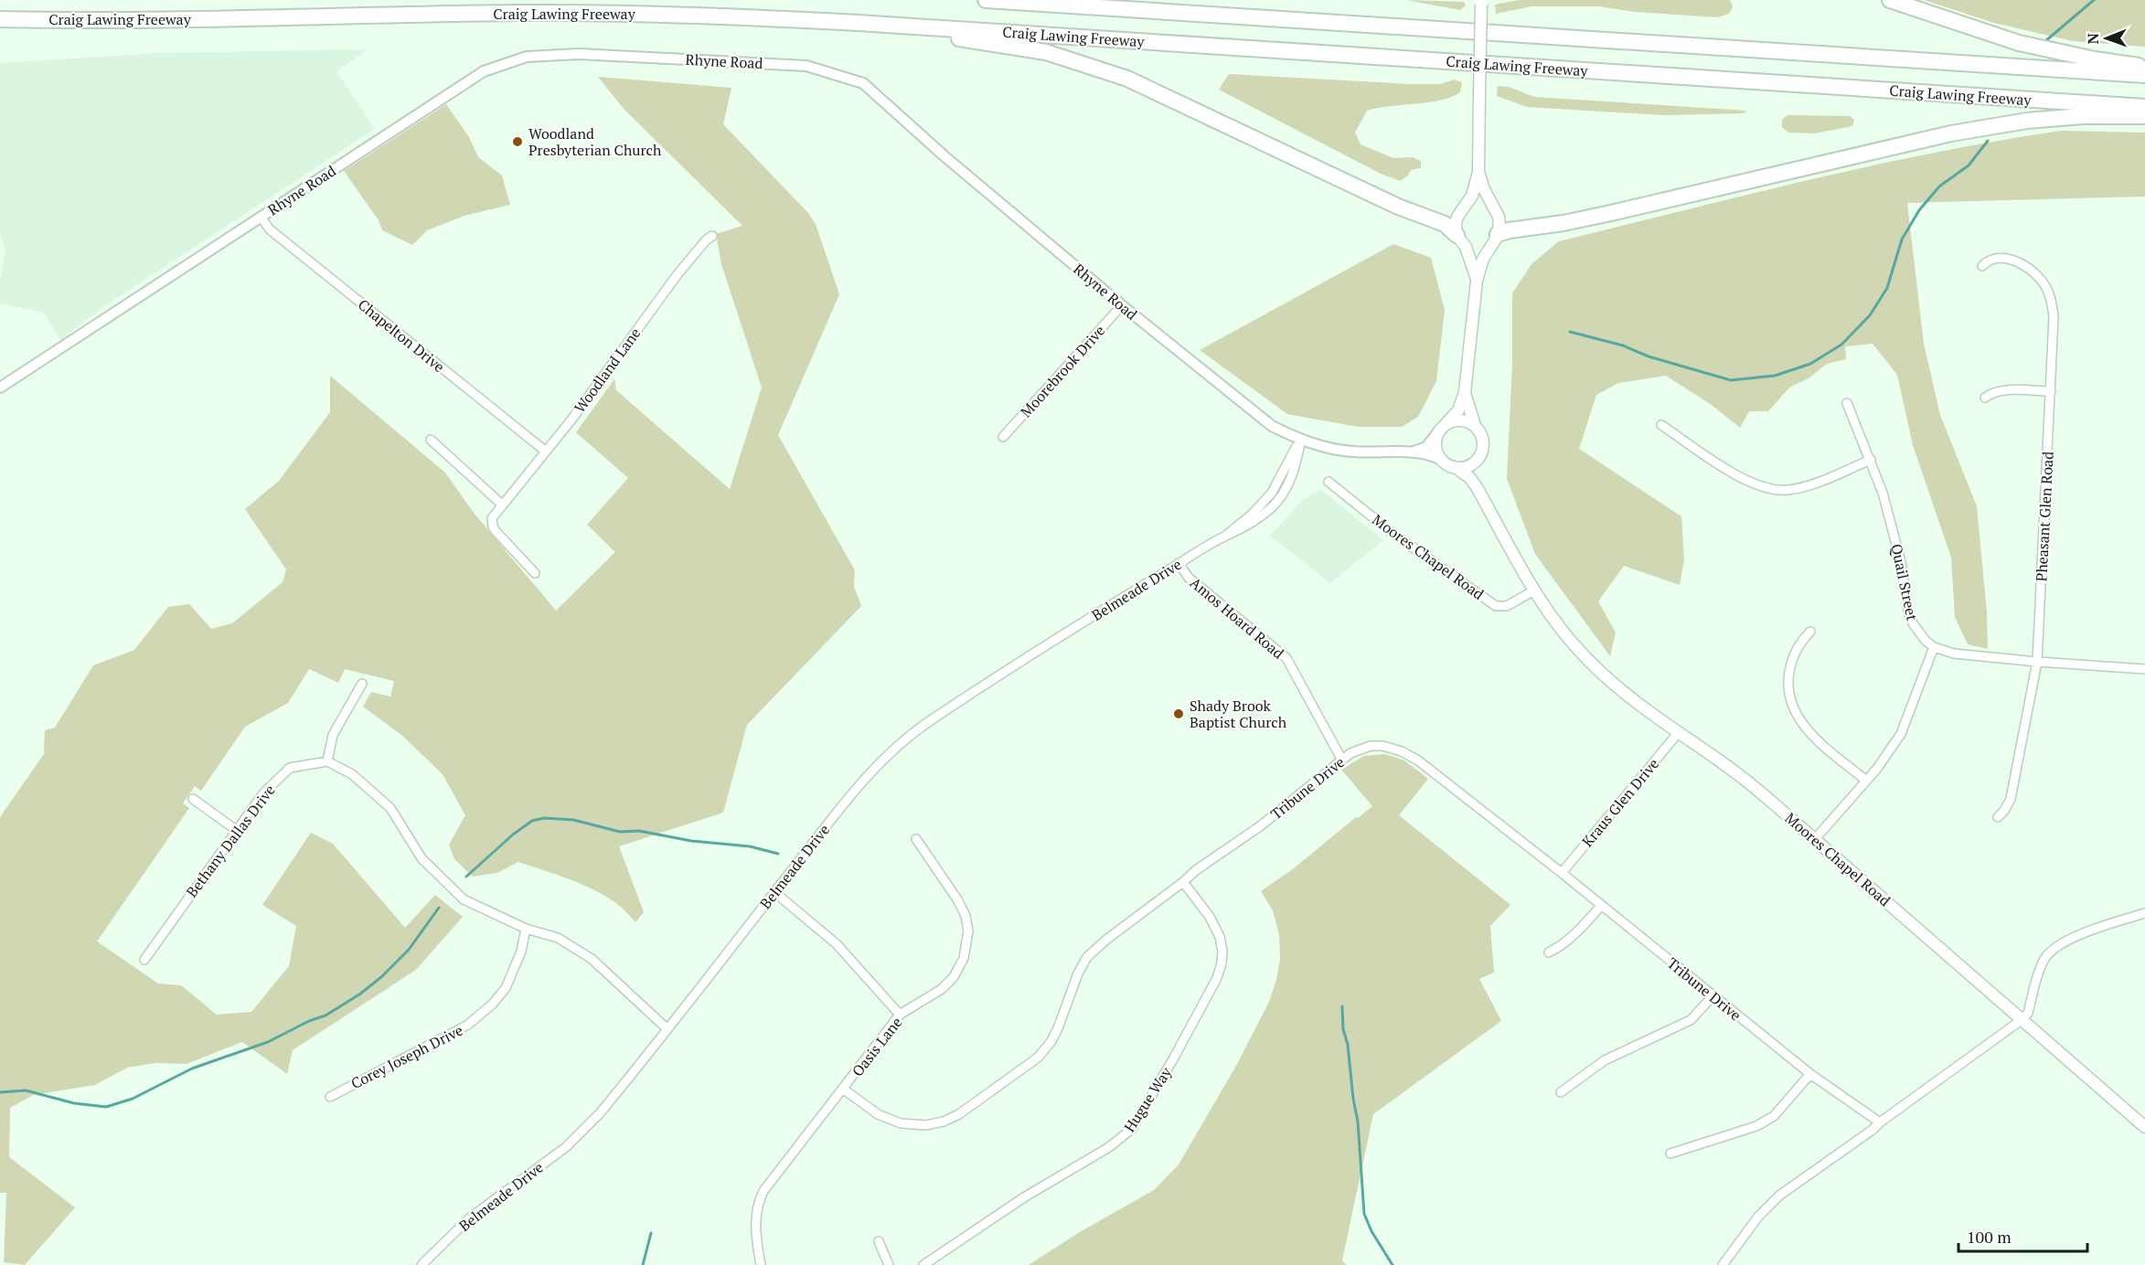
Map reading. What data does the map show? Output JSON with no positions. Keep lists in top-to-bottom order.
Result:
{
  "streets": {
    "highway": ["Craig Lawing Freeway"],
    "main road": ["Moores Chapel Road"],
    "street": [
      "Rhyne Road",
      "Chapelton Drive",
      "Woodland Lane",
      "Moorebrook Drive",
      "Pheasant Glen Road",
      "Quail Street",
      "Belmeade Drive",
      "Amos Hoard Road",
      "Tribune Drive",
      "Kraus Glen Drive",
      "Bethany Dallas Drive",
      "Oasis Lane",
      "Corey Joseph Drive",
      "Hugue Way"
    ]
  },
  "crossings": [
    ["Rhyne Road", "Chapelton Drive"],
    ["Rhyne Road", "Moorebrook Drive"],
    ["Rhyne Road", "Moores Chapel Road"],
    ["Rhyne Road", "Belmeade Drive"],
    ["Chapelton Drive", "Woodland Lane"],
    ["Moores Chapel Road", "Kraus Glen Drive"],
    ["Belmeade Drive", "Amos Hoard Road"],
    ["Amos Hoard Road", "Tribune Drive"],
    ["Tribune Drive", "Kraus Glen Drive"],
    ["Tribune Drive", "Oasis Lane"],
    ["Tribune Drive", "Hugue Way"]
  ],
  "places": ["Woodland Presbyterian Church", "Shady Brook Baptist Church"],
  "scale_bar": "100 m",
  "north": "left"
}
